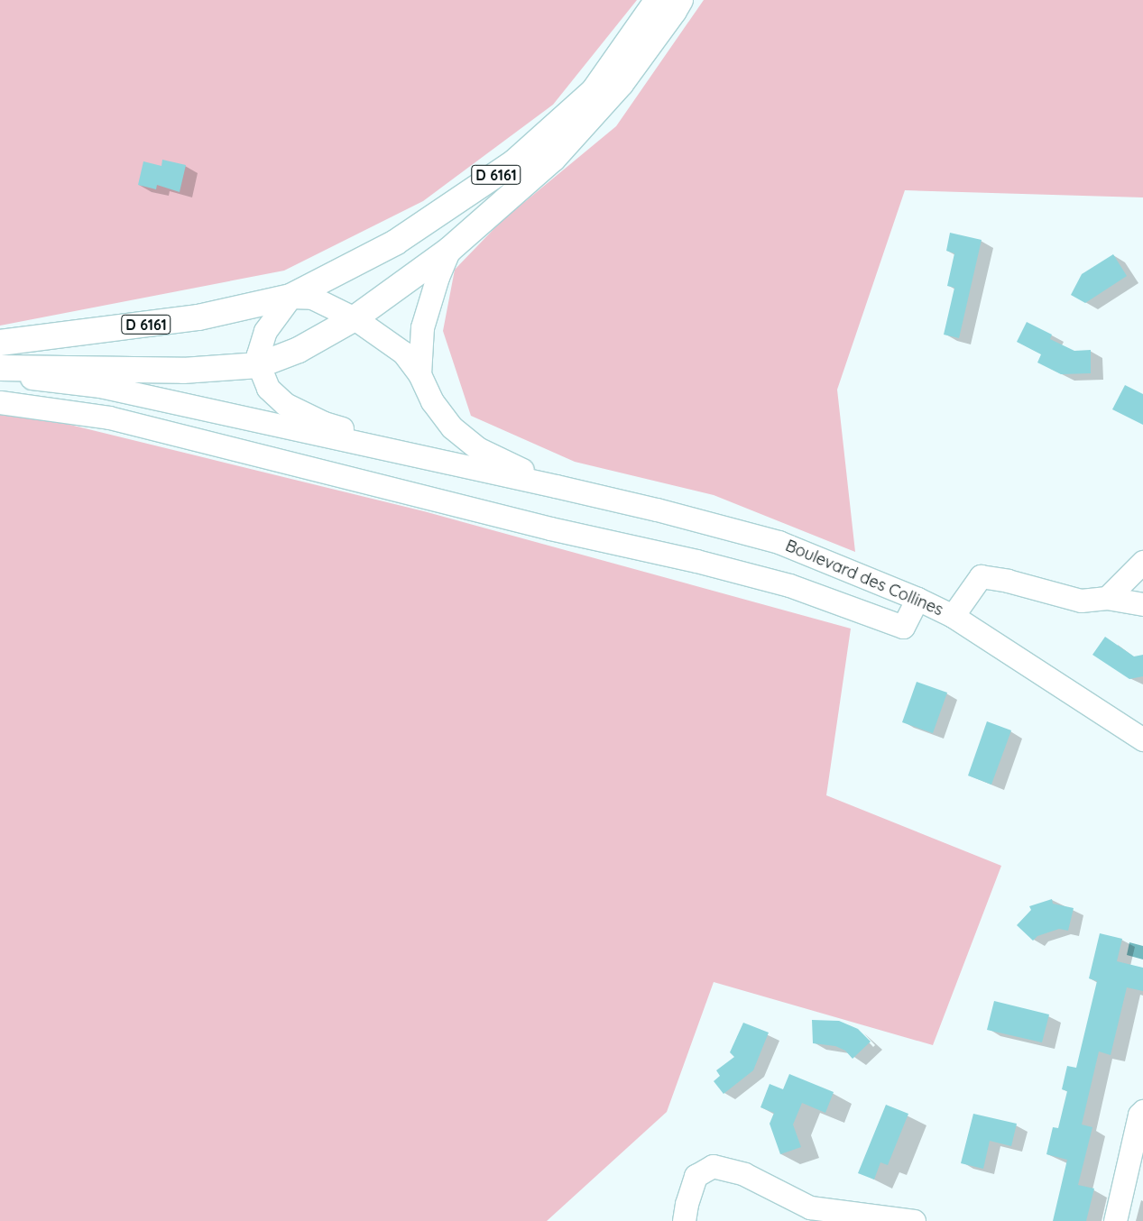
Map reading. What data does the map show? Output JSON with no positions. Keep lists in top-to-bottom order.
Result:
{
  "streets": {
    "main road": ["D 6161"],
    "street": ["Boulevard des Collines"]
  }
}
